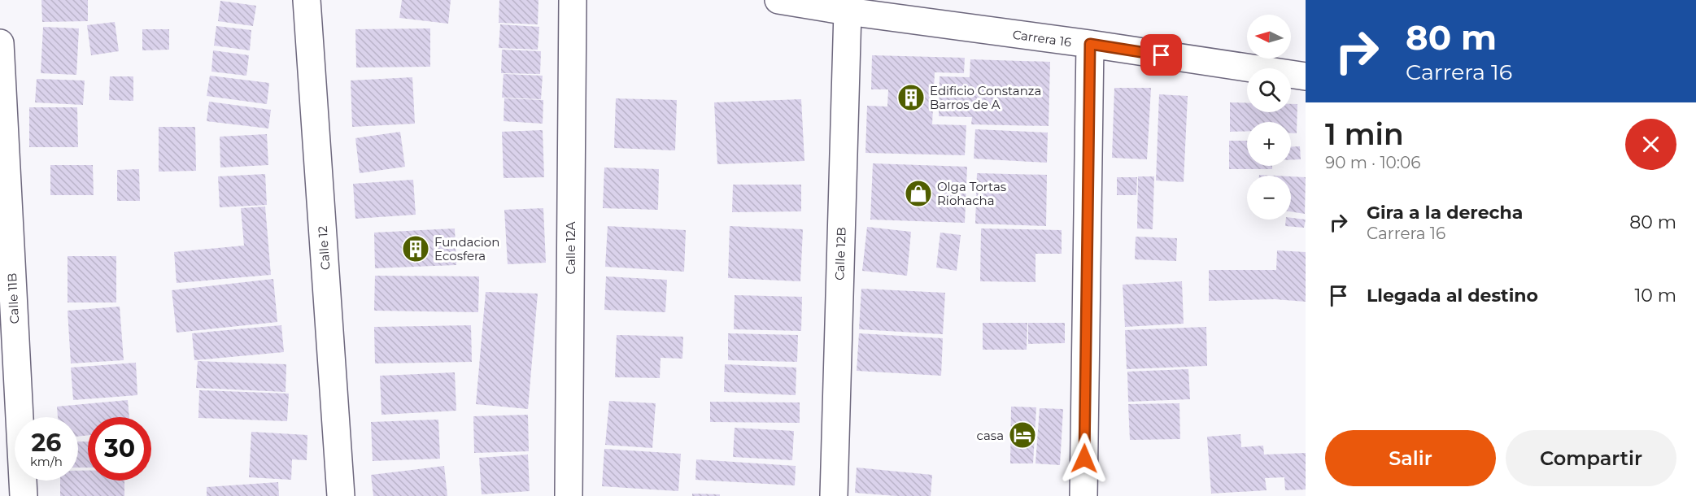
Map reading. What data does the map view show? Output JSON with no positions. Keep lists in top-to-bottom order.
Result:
{
  "streets": {
    "street": [
      "Carrera 16",
      "Calle 12",
      "Calle 12A",
      "Calle 12B",
      "Calle 11B"
    ]
  },
  "crossings": [
    ["Carrera 16", "Calle 12B"]
  ],
  "places": {
    "building": ["Edificio Constanza Barros de A", "Fundacion Ecosfera"],
    "shop": ["Olga Tortas Riohacha"],
    "hotel": ["casa"]
  },
  "north": "left",
  "page": {
    "turn": ["80 m", "Carrera 16"],
    "map_buttons": ["+", "−"],
    "heading": ["1 min", "90 m · 10:06"],
    "list": [
      {
        "name": "Gira a la derecha",
        "note": "Carrera 16",
        "value": "80 m"
      },
      {
        "name": "Llegada al destino",
        "value": "10 m"
      }
    ],
    "speed": "26 km/h",
    "limit": "30",
    "buttons": ["Salir", "Compartir"]
  }
}
